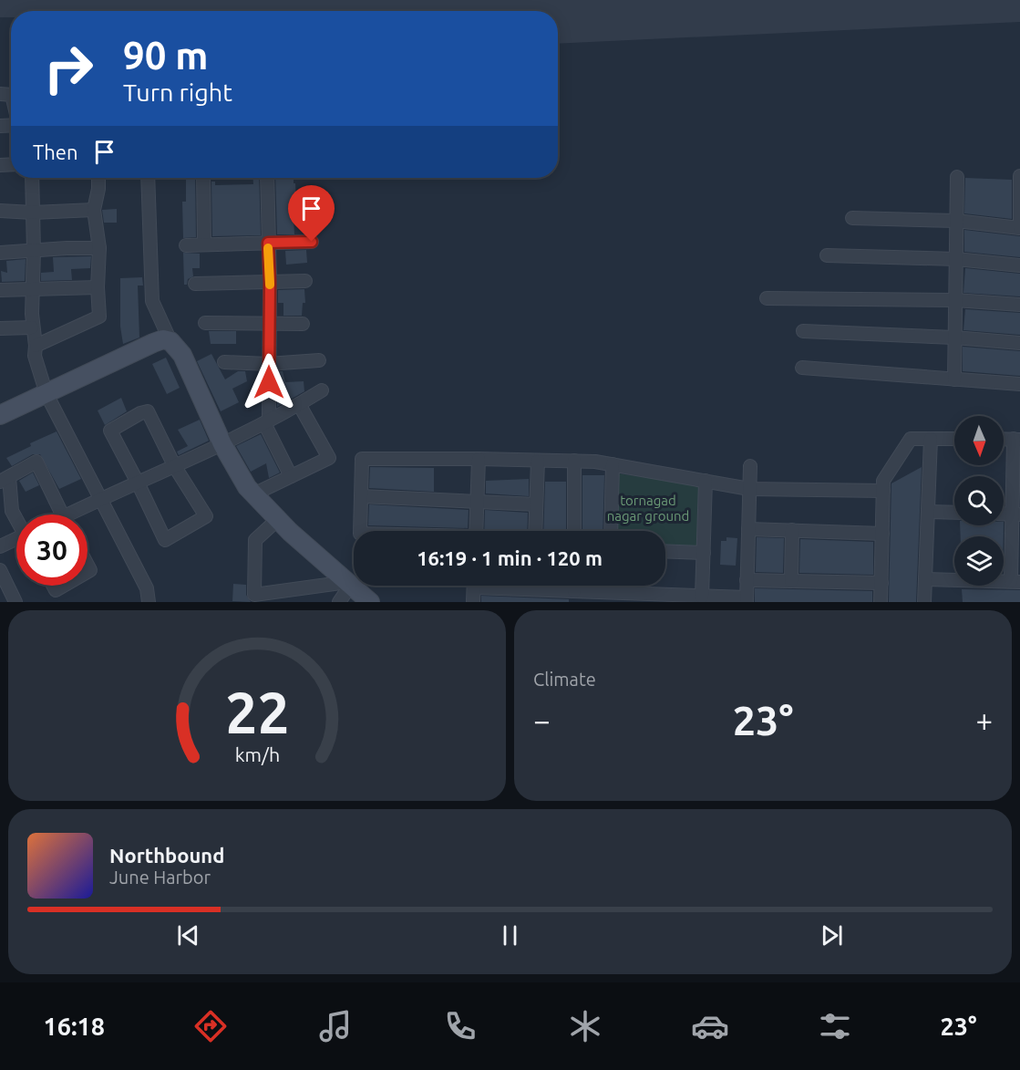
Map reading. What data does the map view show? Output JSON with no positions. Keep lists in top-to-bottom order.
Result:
{
  "parks": ["tornagad nagar ground"],
  "north": "bottom",
  "page": {
    "turn": ["90 m", "Turn right"],
    "then": "Then",
    "limit": "30",
    "trip": "16:19 · 1 min · 120 m",
    "tile": "Climate",
    "heat": ["−", "23°", "+"],
    "song": ["Northbound", "June Harbor"],
    "tabs": ["16:18", "23°"],
    "gauge": ["22", "km/h"]
  }
}
